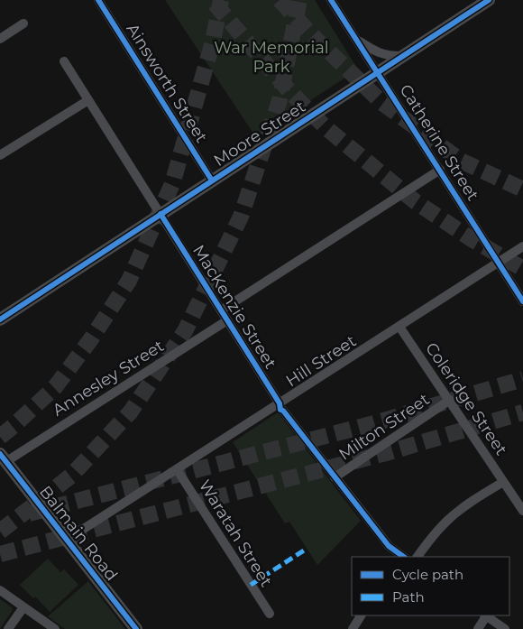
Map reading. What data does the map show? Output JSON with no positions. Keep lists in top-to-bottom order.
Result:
{
  "streets": {
    "main road": ["Moore Street", "Balmain Road"],
    "street": [
      "Ainsworth Street",
      "Catherine Street",
      "MacKenzie Street",
      "Hill Street",
      "Annesley Street",
      "Coleridge Street",
      "Milton Street",
      "Waratah Street"
    ]
  },
  "crossings": [
    ["Ainsworth Street", "Moore Street"],
    ["Moore Street", "Catherine Street"],
    ["Moore Street", "MacKenzie Street"],
    ["Catherine Street", "Hill Street"],
    ["MacKenzie Street", "Hill Street"],
    ["MacKenzie Street", "Annesley Street"],
    ["MacKenzie Street", "Milton Street"],
    ["Hill Street", "Coleridge Street"],
    ["Hill Street", "Balmain Road"],
    ["Hill Street", "Waratah Street"],
    ["Annesley Street", "Balmain Road"],
    ["Coleridge Street", "Milton Street"]
  ],
  "parks": ["War Memorial Park"],
  "legend": ["Cycle path", "Path"]
}
